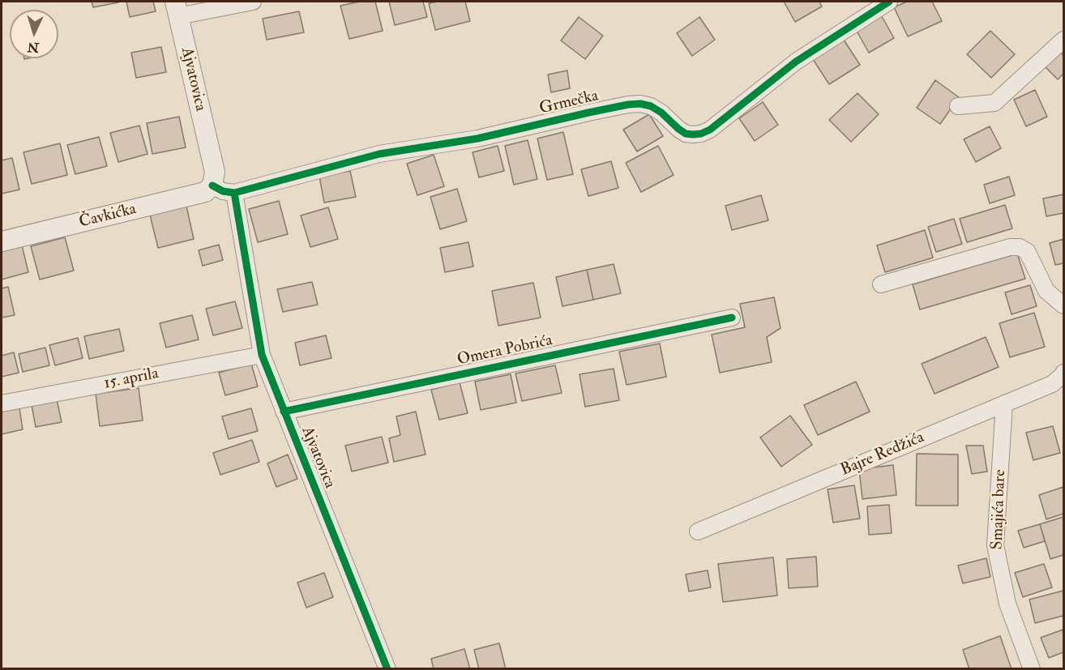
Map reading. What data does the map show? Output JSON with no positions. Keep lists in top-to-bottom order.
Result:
{
  "streets": {
    "street": [
      "Ajvatovica",
      "Grmečka",
      "Čavkićka",
      "Omera Pobrića",
      "15. aprila",
      "Bajre Redžića",
      "Smajića bare"
    ]
  },
  "crossings": [
    ["Ajvatovica", "Grmečka"],
    ["Ajvatovica", "Čavkićka"],
    ["Ajvatovica", "Omera Pobrića"],
    ["Ajvatovica", "15. aprila"],
    ["Bajre Redžića", "Smajića bare"]
  ],
  "north": "bottom"
}
